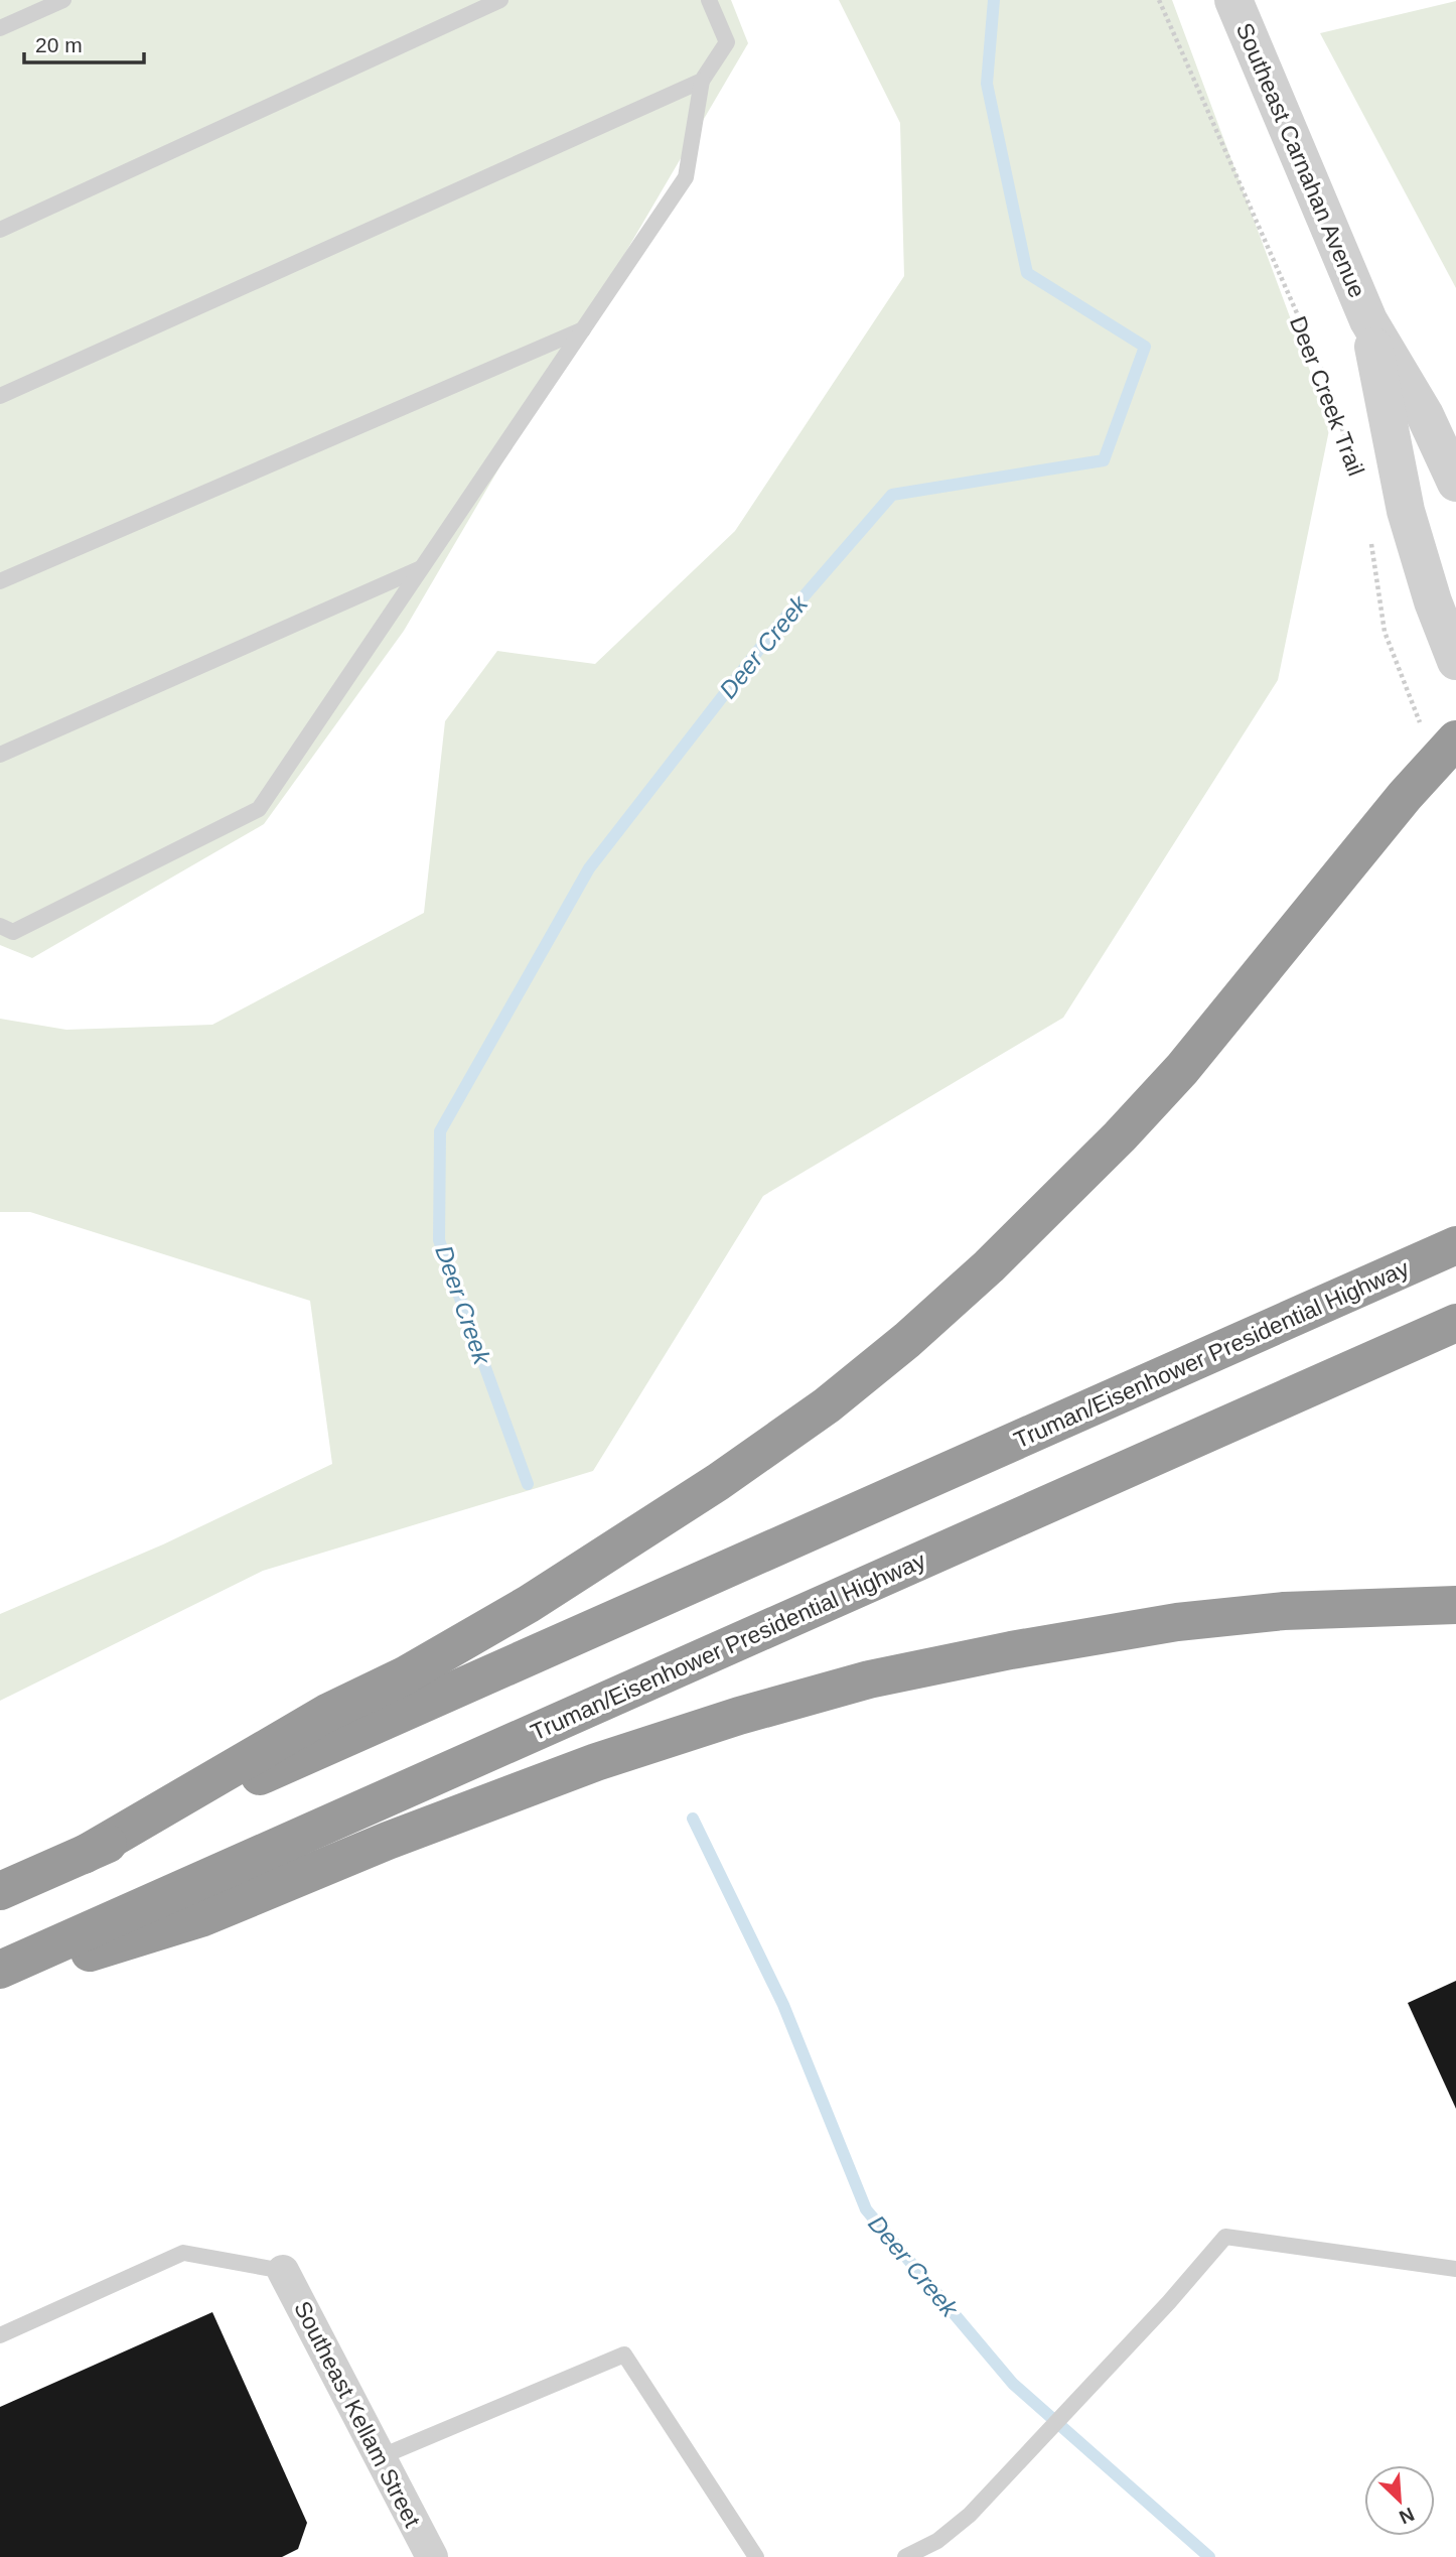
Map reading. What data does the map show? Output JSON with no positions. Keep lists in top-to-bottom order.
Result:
{
  "streets": {
    "highway": ["Truman/Eisenhower Presidential Highway"],
    "street": ["Southeast Carnahan Avenue", "Southeast Kellam Street"],
    "path": ["Deer Creek Trail"]
  },
  "water": ["Deer Creek"],
  "scale_bar": "20 m",
  "north": "bottom right"
}
